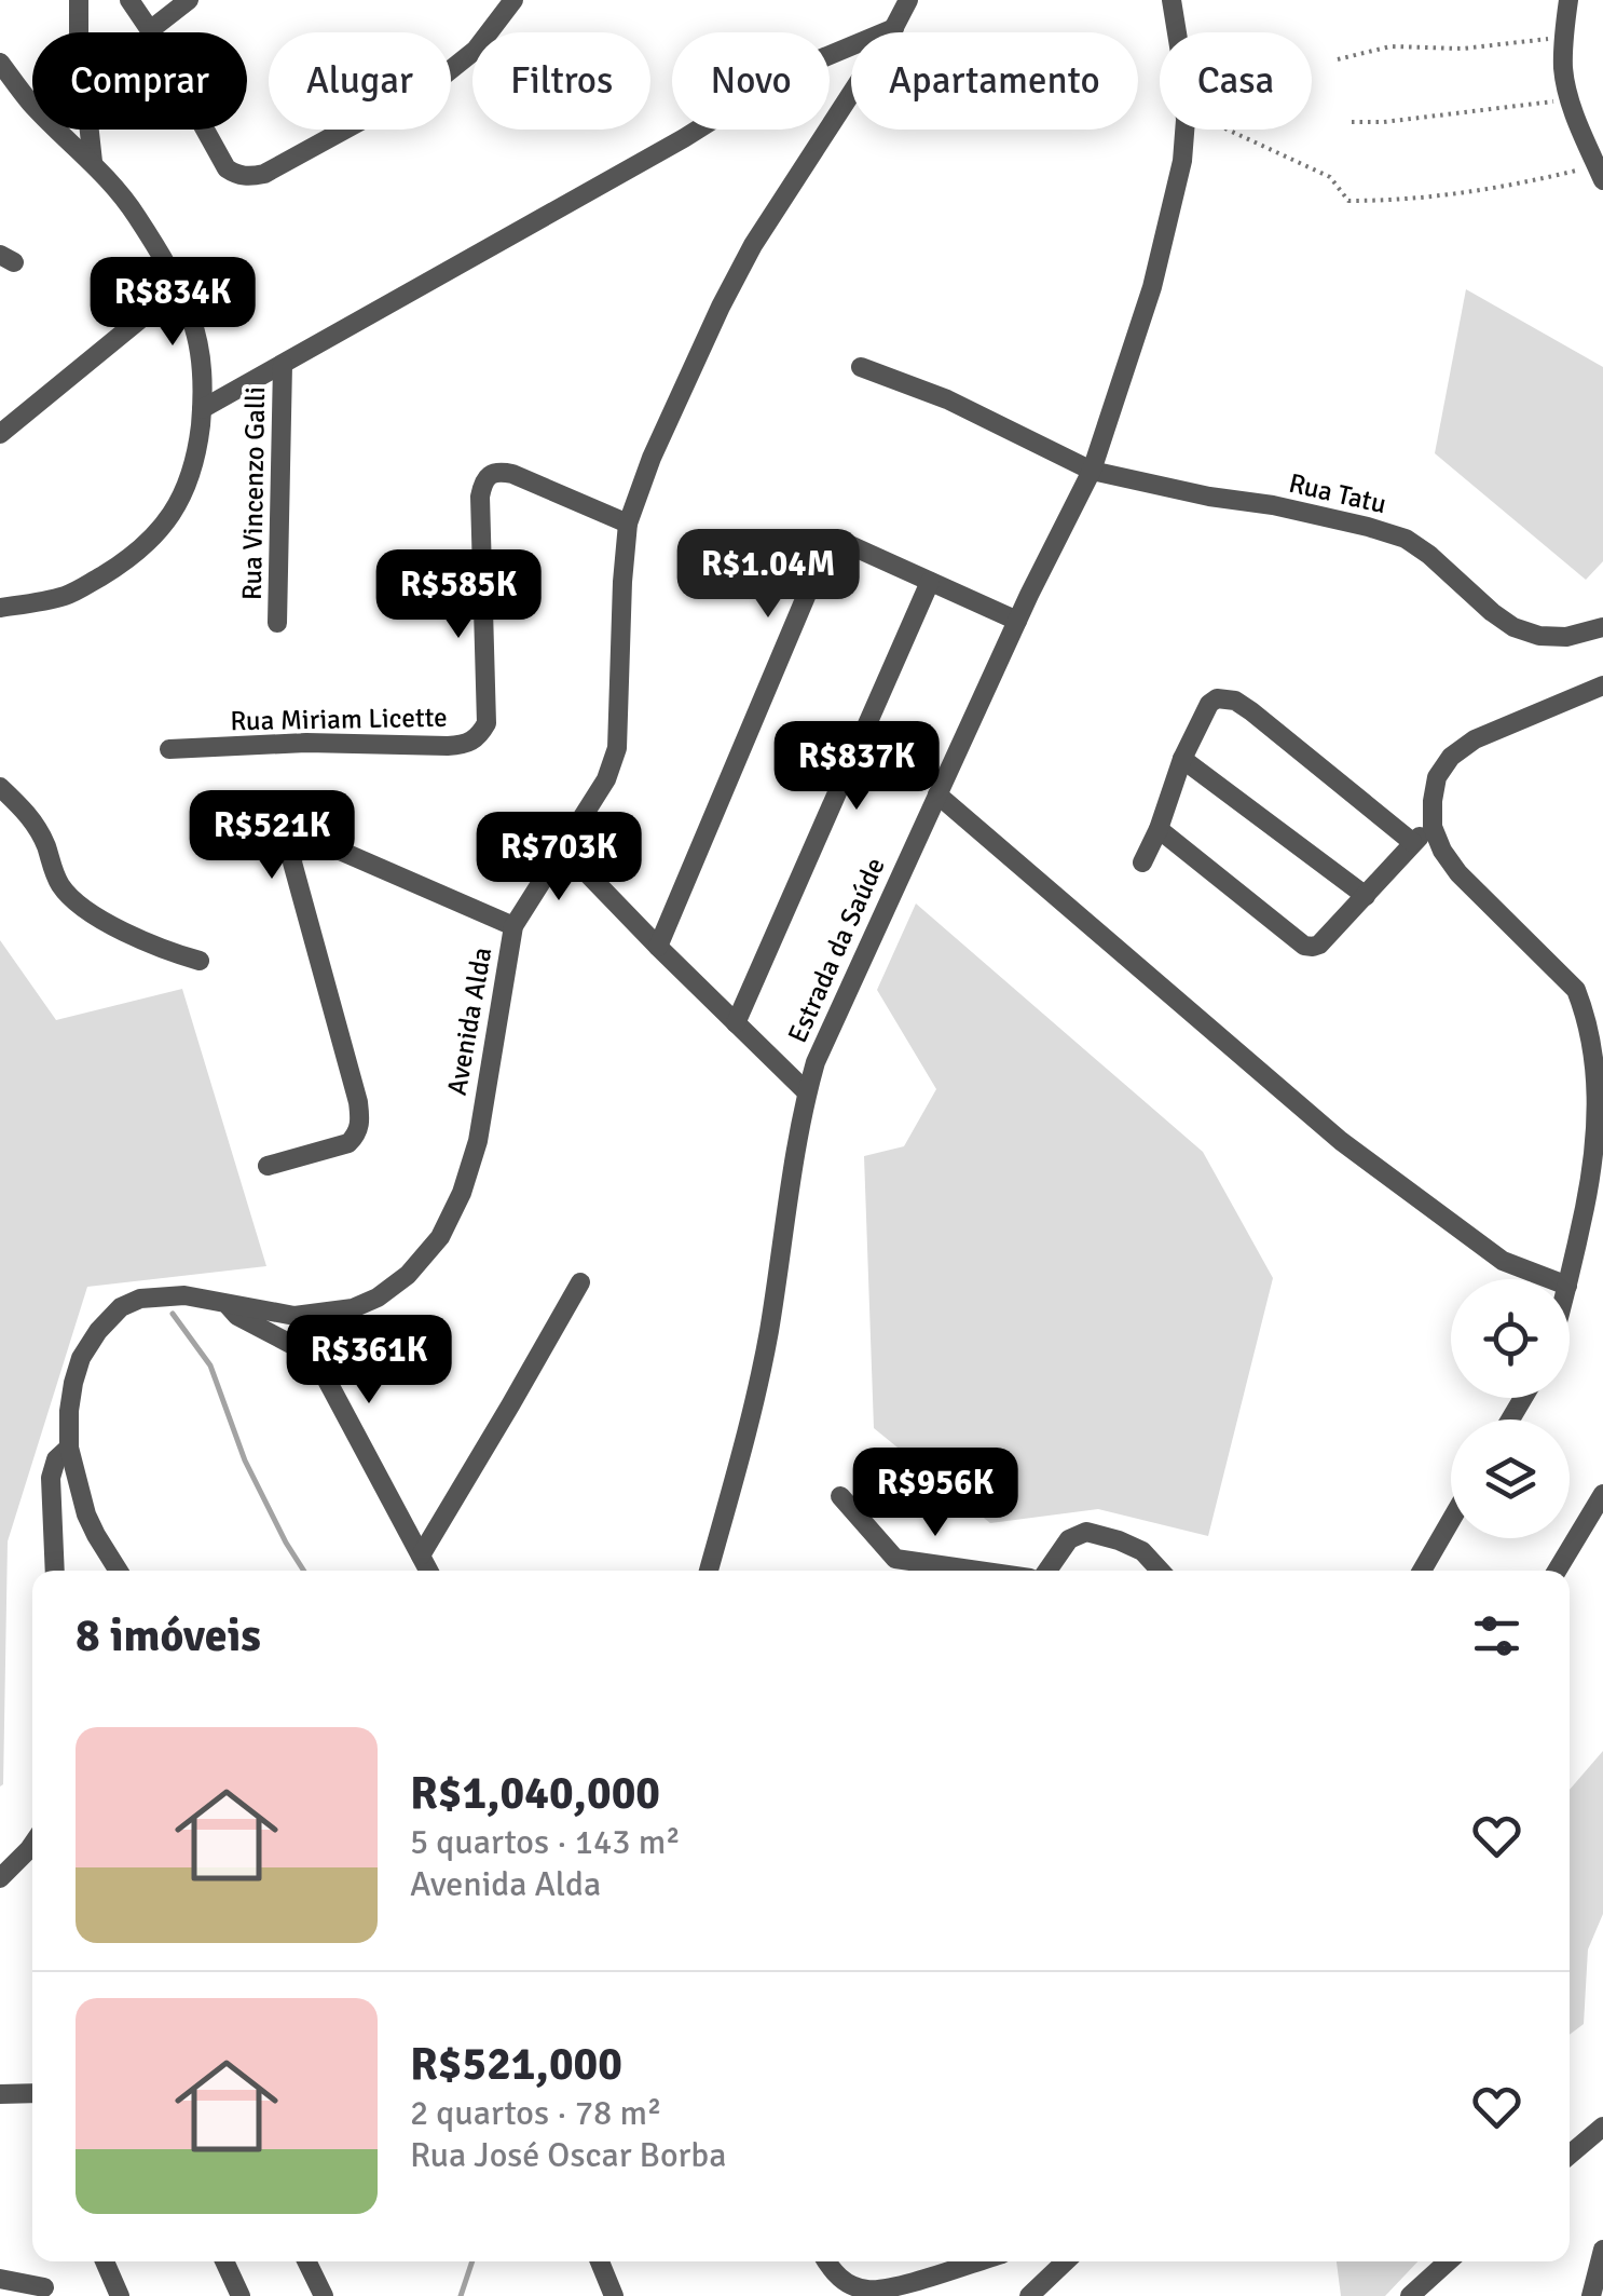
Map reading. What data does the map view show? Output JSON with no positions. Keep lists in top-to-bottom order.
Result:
{
  "streets": {
    "street": [
      "Rua Vincenzo Galli",
      "Rua Tatu",
      "Rua Miriam Licette",
      "Estrada da Saúde",
      "Avenida Alda"
    ]
  },
  "crossings": [
    ["Rua Tatu", "Estrada da Saúde"],
    ["Rua Miriam Licette", "Avenida Alda"]
  ],
  "page": {
    "chip": [
      "Comprar",
      "Alugar",
      "Filtros",
      "Novo",
      "Apartamento",
      "Casa"
    ],
    "price": [
      "R$834K",
      "R$1.04M",
      "R$585K",
      "R$837K",
      "R$521K",
      "R$703K",
      "R$361K",
      "R$956K"
    ],
    "heading": "8 imóveis",
    "list": [
      {
        "name": "R$1,040,000",
        "note": "5 quartos · 143 m² · Avenida Alda"
      },
      {
        "name": "R$521,000",
        "note": "2 quartos · 78 m² · Rua José Oscar Borba"
      }
    ]
  }
}
